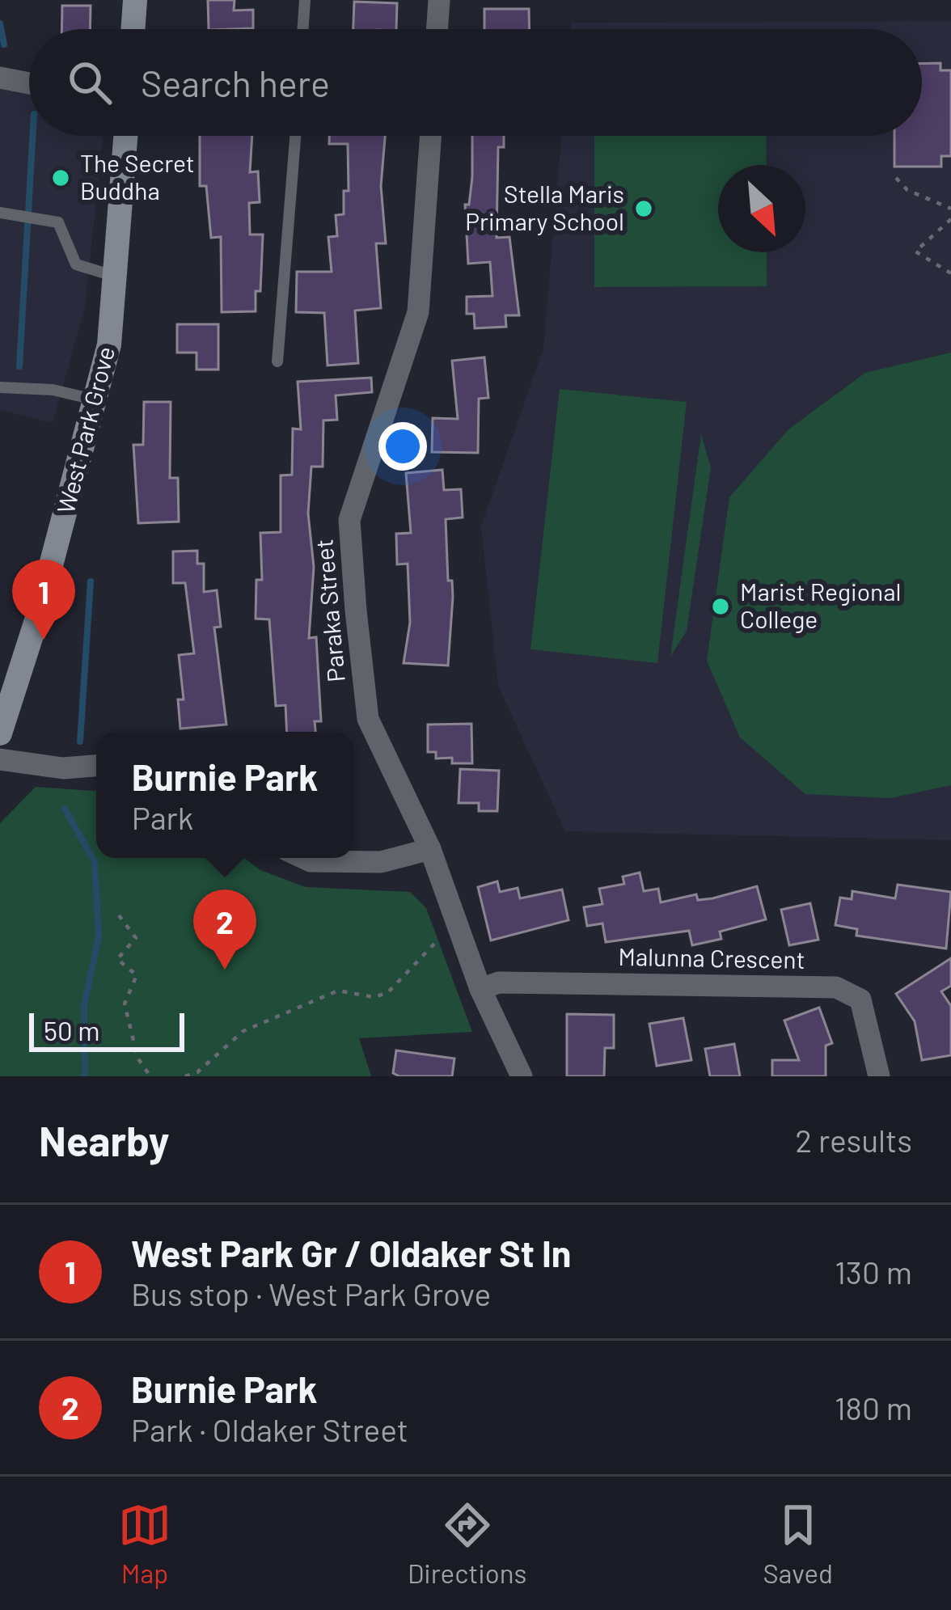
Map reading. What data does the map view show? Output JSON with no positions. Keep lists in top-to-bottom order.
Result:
{
  "streets": {
    "main road": ["West Park Grove"],
    "street": ["Paraka Street", "Malunna Crescent"]
  },
  "crossings": [
    ["Paraka Street", "Malunna Crescent"]
  ],
  "places": ["The Secret Buddha", "Stella Maris Primary School", "Marist Regional College"],
  "scale_bar": "50 m",
  "north": "bottom right",
  "page": {
    "search": "Search here",
    "pins": ["1", "2"],
    "popup": ["Burnie Park", "Park"],
    "scale": "50 m",
    "heading": ["Nearby", "2 results"],
    "list": [
      {
        "mark": "1",
        "name": "West Park Gr / Oldaker St In",
        "note": "Bus stop · West Park Grove",
        "value": "130 m"
      },
      {
        "mark": "2",
        "name": "Burnie Park",
        "note": "Park · Oldaker Street",
        "value": "180 m"
      }
    ],
    "nav": ["Map", "Directions", "Saved"]
  }
}
